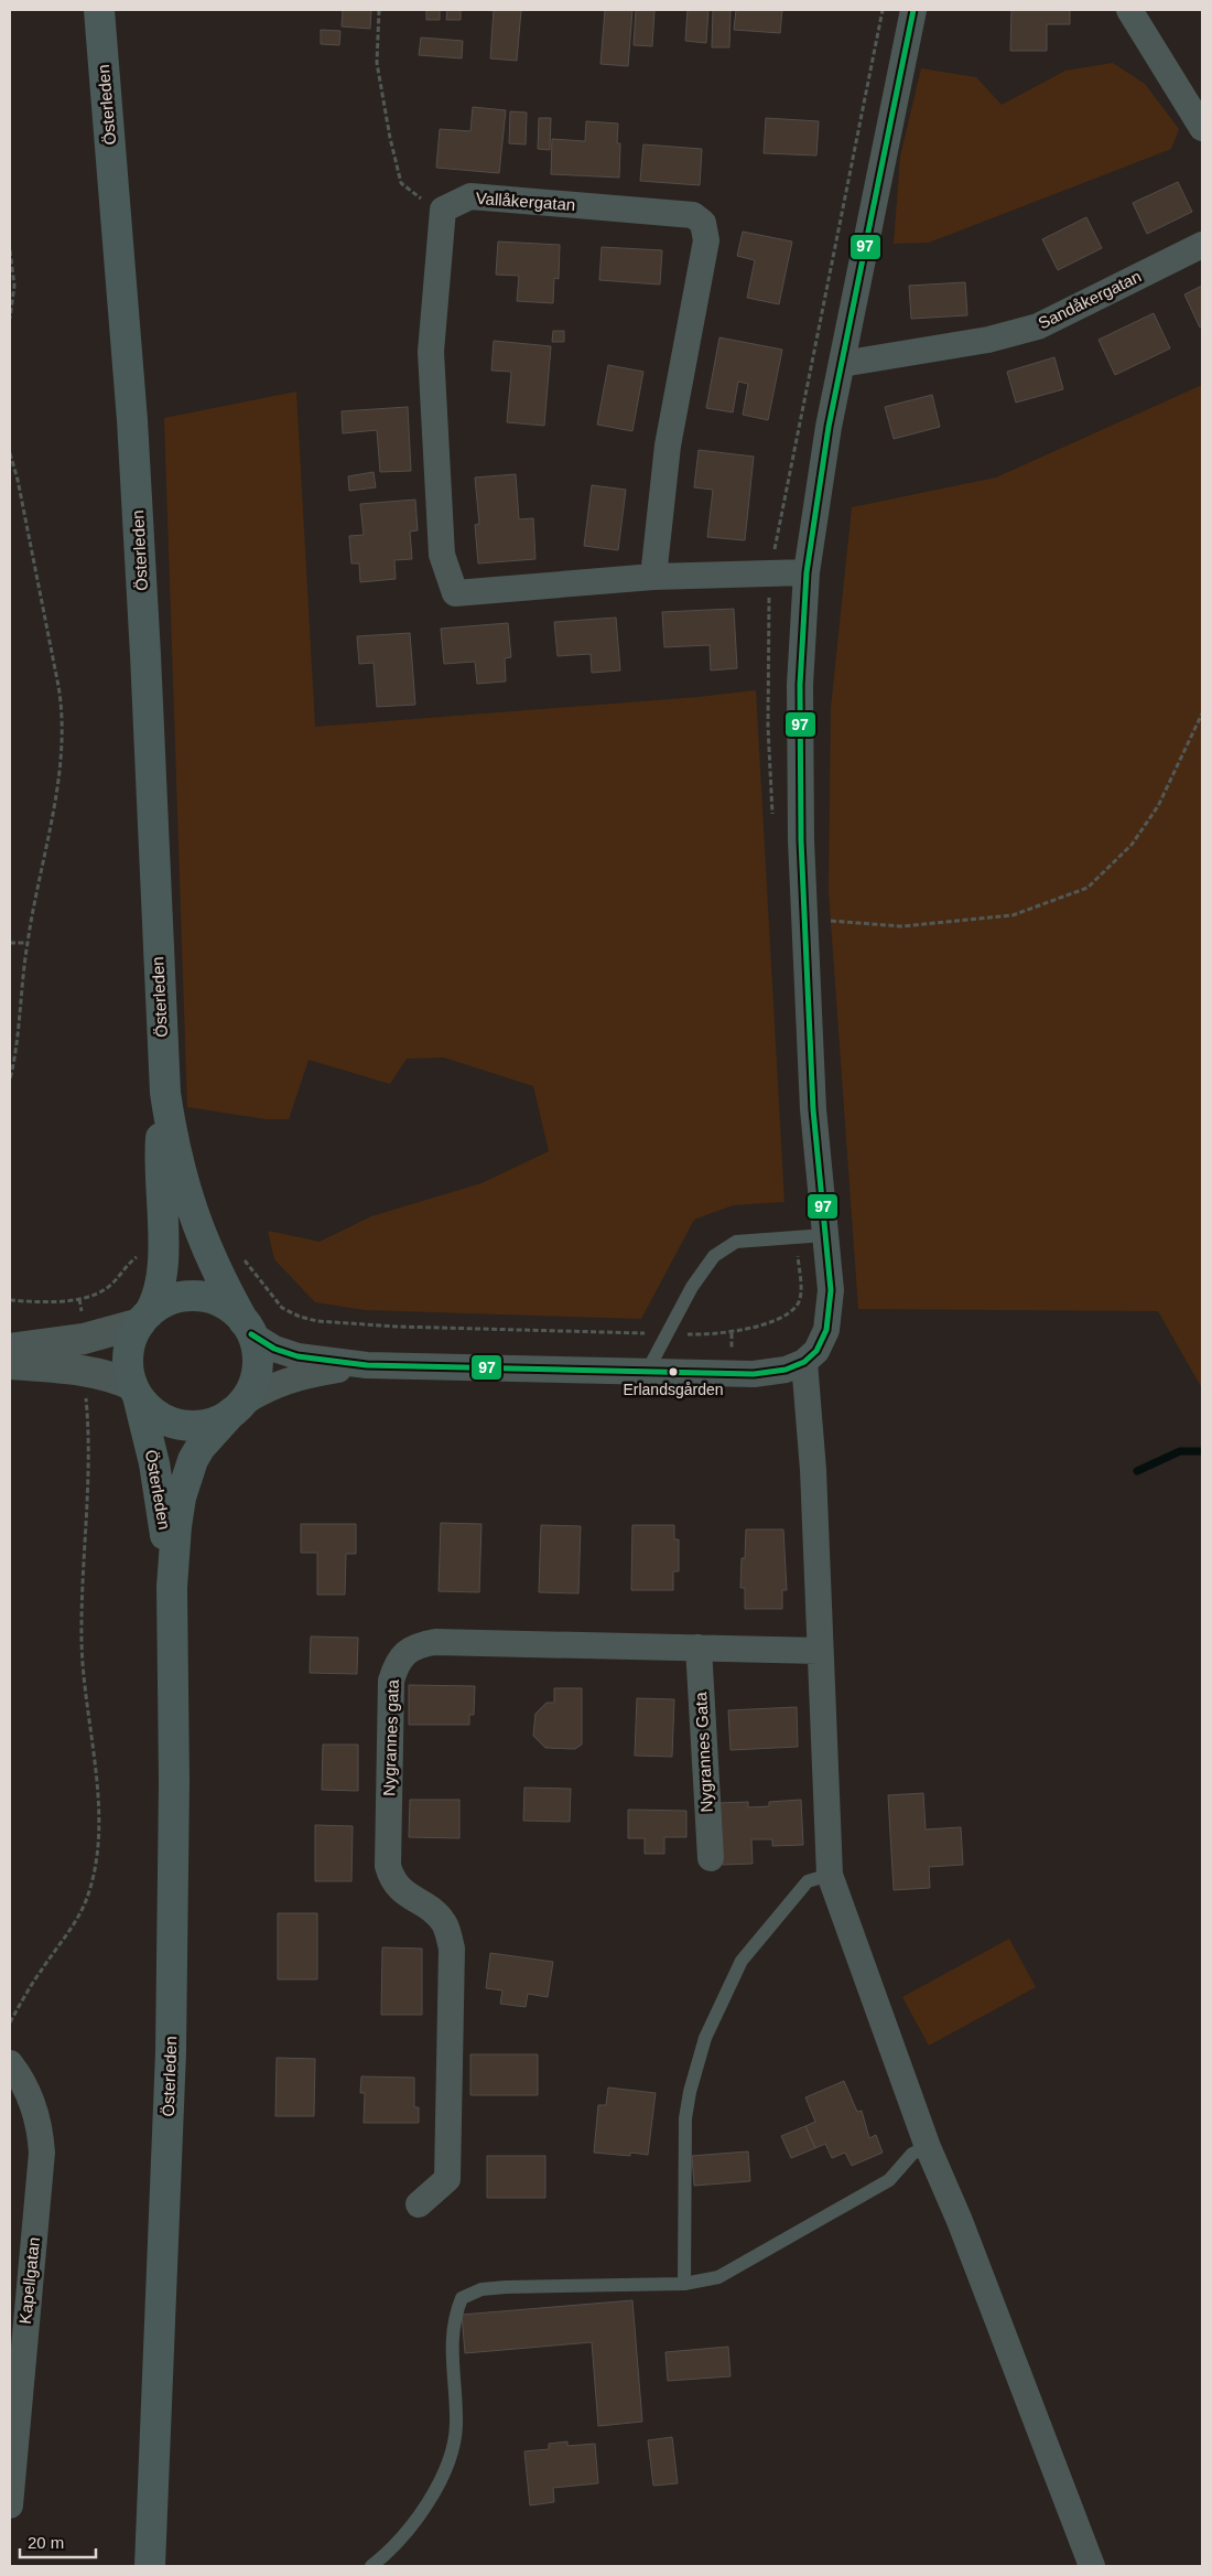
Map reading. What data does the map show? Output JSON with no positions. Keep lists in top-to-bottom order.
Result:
{
  "streets": {
    "main road": ["Österleden"],
    "street": [
      "Vallåkergatan",
      "Sandåkergatan",
      "Nygrannes gata",
      "Nygrannes Gata",
      "Kapellgatan"
    ]
  },
  "crossings": [
    ["Nygrannes gata", "Nygrannes Gata"]
  ],
  "places": ["Erlandsgården"],
  "lines": ["transit line 97"],
  "scale_bar": "20 m"
}
